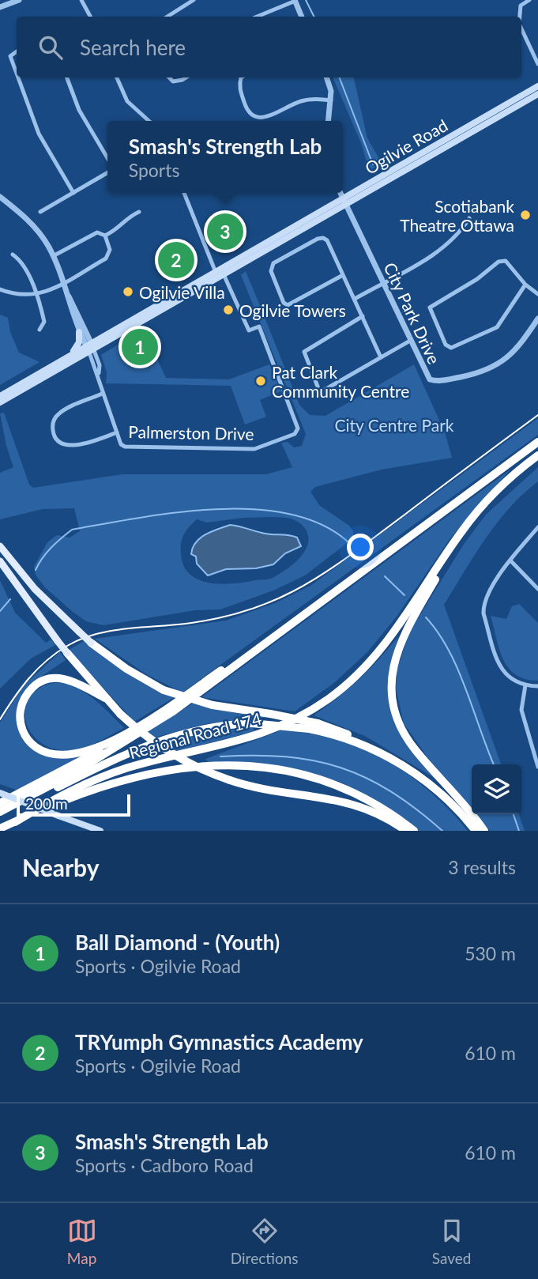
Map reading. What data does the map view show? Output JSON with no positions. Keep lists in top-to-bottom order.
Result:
{
  "streets": {
    "highway": ["Regional Road 174"],
    "main road": ["Ogilvie Road"],
    "street": ["City Park Drive", "Palmerston Drive"]
  },
  "crossings": [
    ["Ogilvie Road", "City Park Drive"],
    ["Ogilvie Road", "Palmerston Drive"]
  ],
  "parks": ["City Centre Park"],
  "places": [
    "Scotiabank Theatre Ottawa",
    "Ogilvie Villa",
    "Ogilvie Towers",
    "Pat Clark Community Centre"
  ],
  "scale_bar": "200 m",
  "page": {
    "search": "Search here",
    "popup": ["Smash's Strength Lab", "Sports"],
    "pins": ["3", "2", "1"],
    "scale": "200 m",
    "heading": ["Nearby", "3 results"],
    "list": [
      {
        "mark": "1",
        "name": "Ball Diamond - (Youth)",
        "note": "Sports · Ogilvie Road",
        "value": "530 m"
      },
      {
        "mark": "2",
        "name": "TRYumph Gymnastics Academy",
        "note": "Sports · Ogilvie Road",
        "value": "610 m"
      },
      {
        "mark": "3",
        "name": "Smash's Strength Lab",
        "note": "Sports · Cadboro Road",
        "value": "610 m"
      }
    ],
    "nav": ["Map", "Directions", "Saved"]
  }
}
